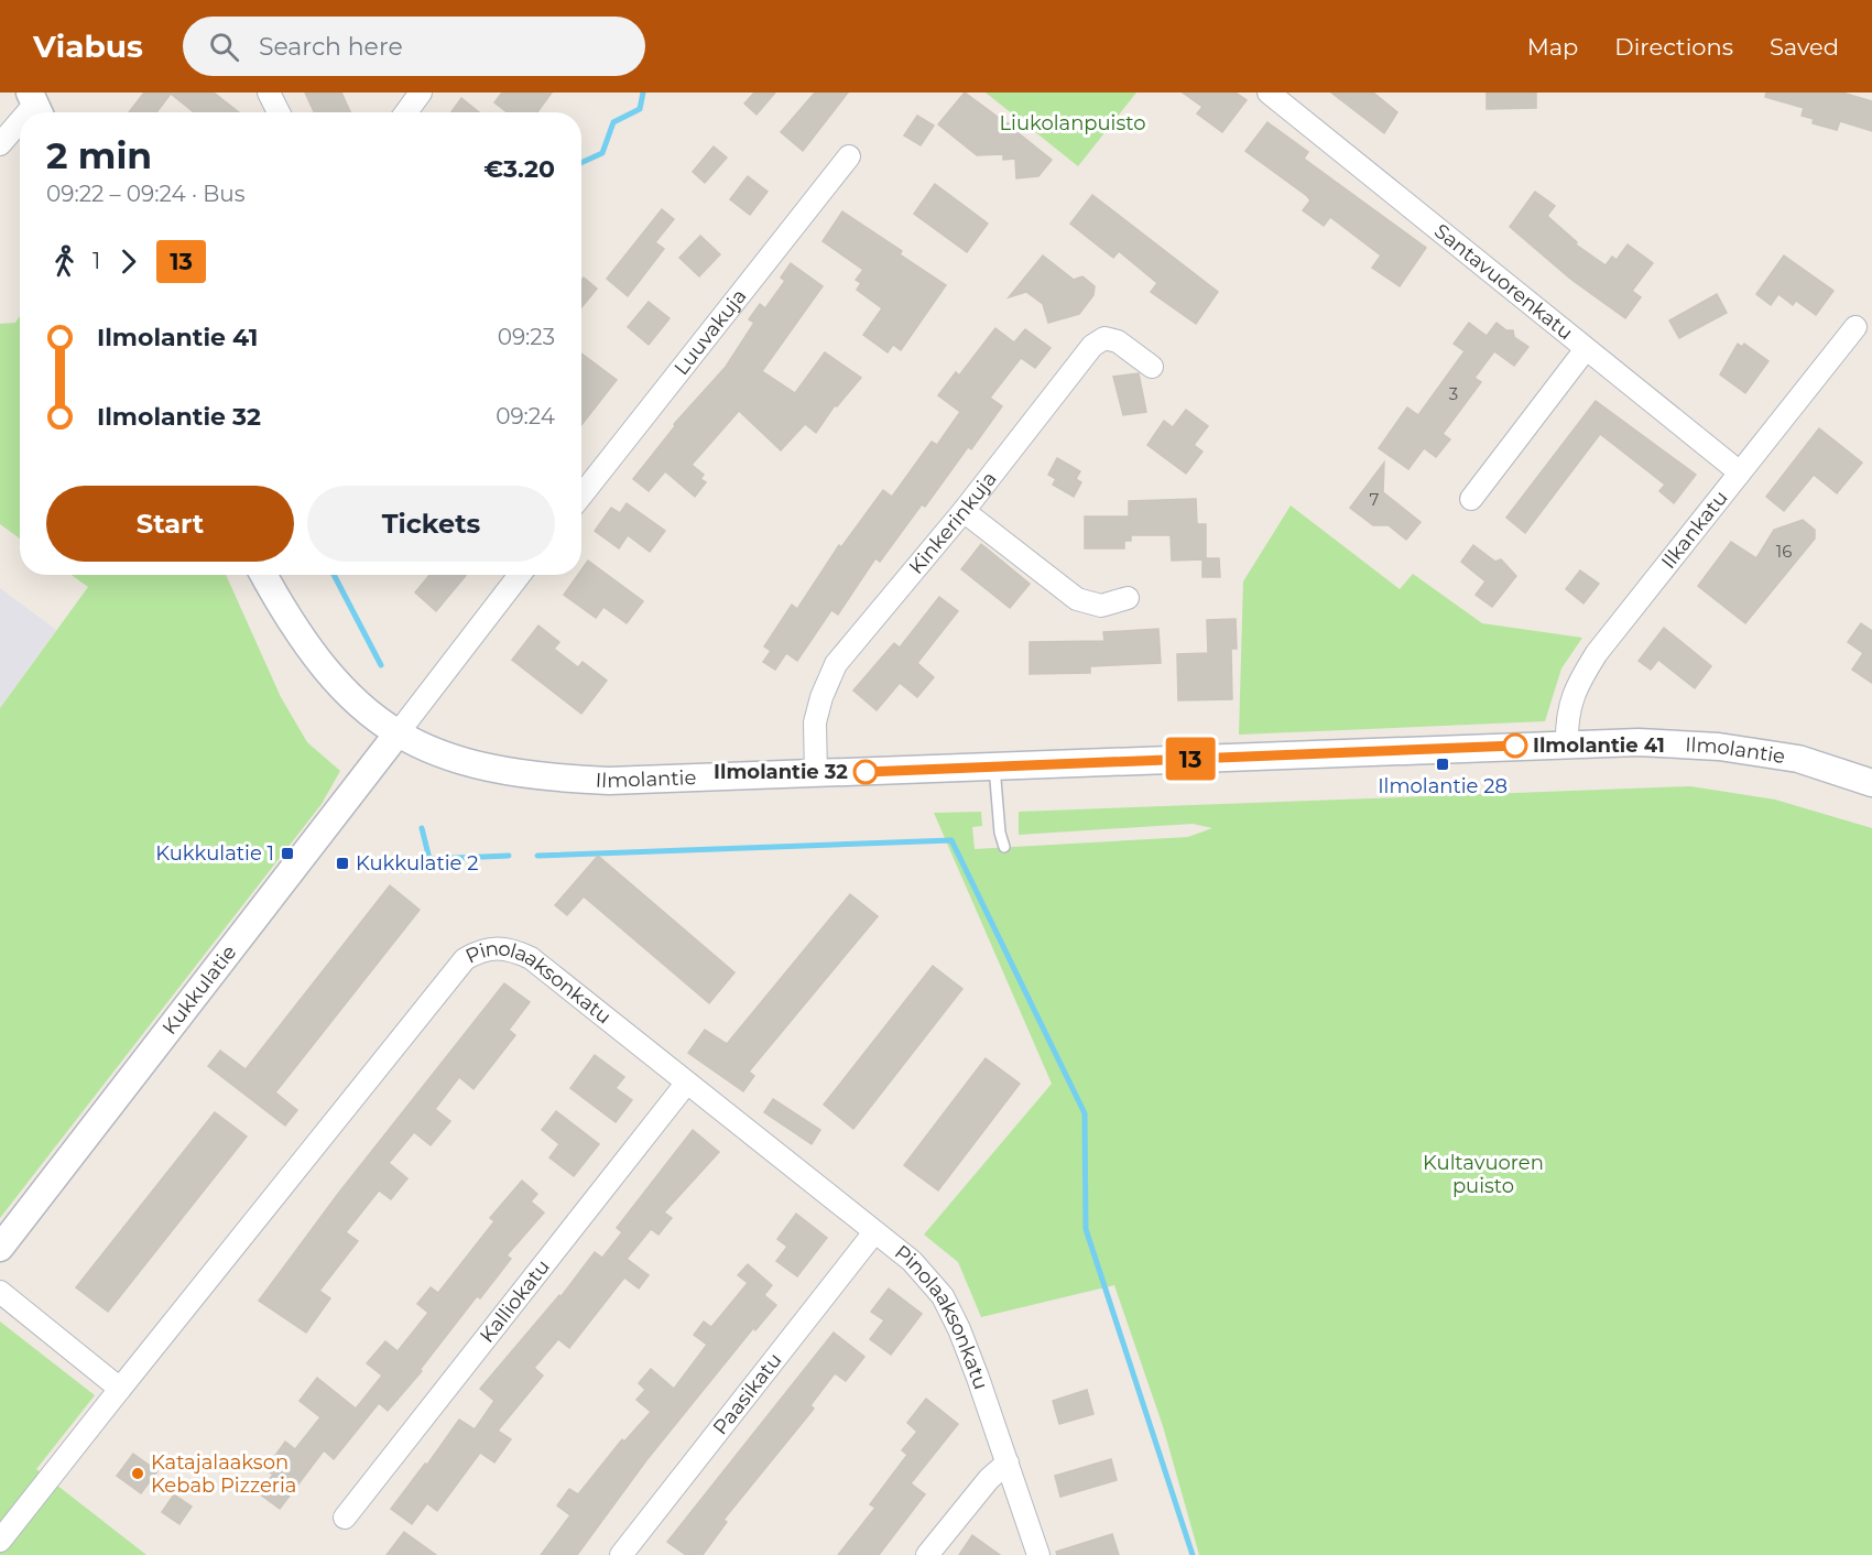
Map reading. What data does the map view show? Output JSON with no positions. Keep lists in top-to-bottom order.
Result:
{
  "streets": {
    "street": [
      "Santavuorenkatu",
      "Luuvakuja",
      "Kinkerinkuja",
      "Ilkankatu",
      "Ilmolantie",
      "Kukkulatie",
      "Pinolaaksonkatu",
      "Kalliokatu",
      "Paasikatu"
    ]
  },
  "crossings": [
    ["Santavuorenkatu", "Ilkankatu"],
    ["Kinkerinkuja", "Ilmolantie"],
    ["Ilkankatu", "Ilmolantie"],
    ["Ilmolantie", "Kukkulatie"],
    ["Pinolaaksonkatu", "Kalliokatu"],
    ["Pinolaaksonkatu", "Paasikatu"]
  ],
  "parks": ["Liukolanpuisto", "Kultavuoren puisto"],
  "places": {
    "other": ["Ilmolantie 41", "Ilmolantie 32", "Katajalaakson Kebab Pizzeria"],
    "transit": ["Ilmolantie 28", "Kukkulatie 1", "Kukkulatie 2"]
  },
  "lines": ["bus line 13"],
  "house_numbers": ["3", "7", "16"],
  "page": {
    "header": "Viabus",
    "search": "Search here",
    "nav": ["Map", "Directions", "Saved"],
    "on_map": "13",
    "heading": ["2 min", "09:22 – 09:24 · Bus", "€3.20"],
    "legs": ["1", "13"],
    "list": [
      {
        "name": "Ilmolantie 41",
        "value": "09:23"
      },
      {
        "name": "Ilmolantie 32",
        "value": "09:24"
      }
    ],
    "buttons": ["Start", "Tickets"]
  }
}
